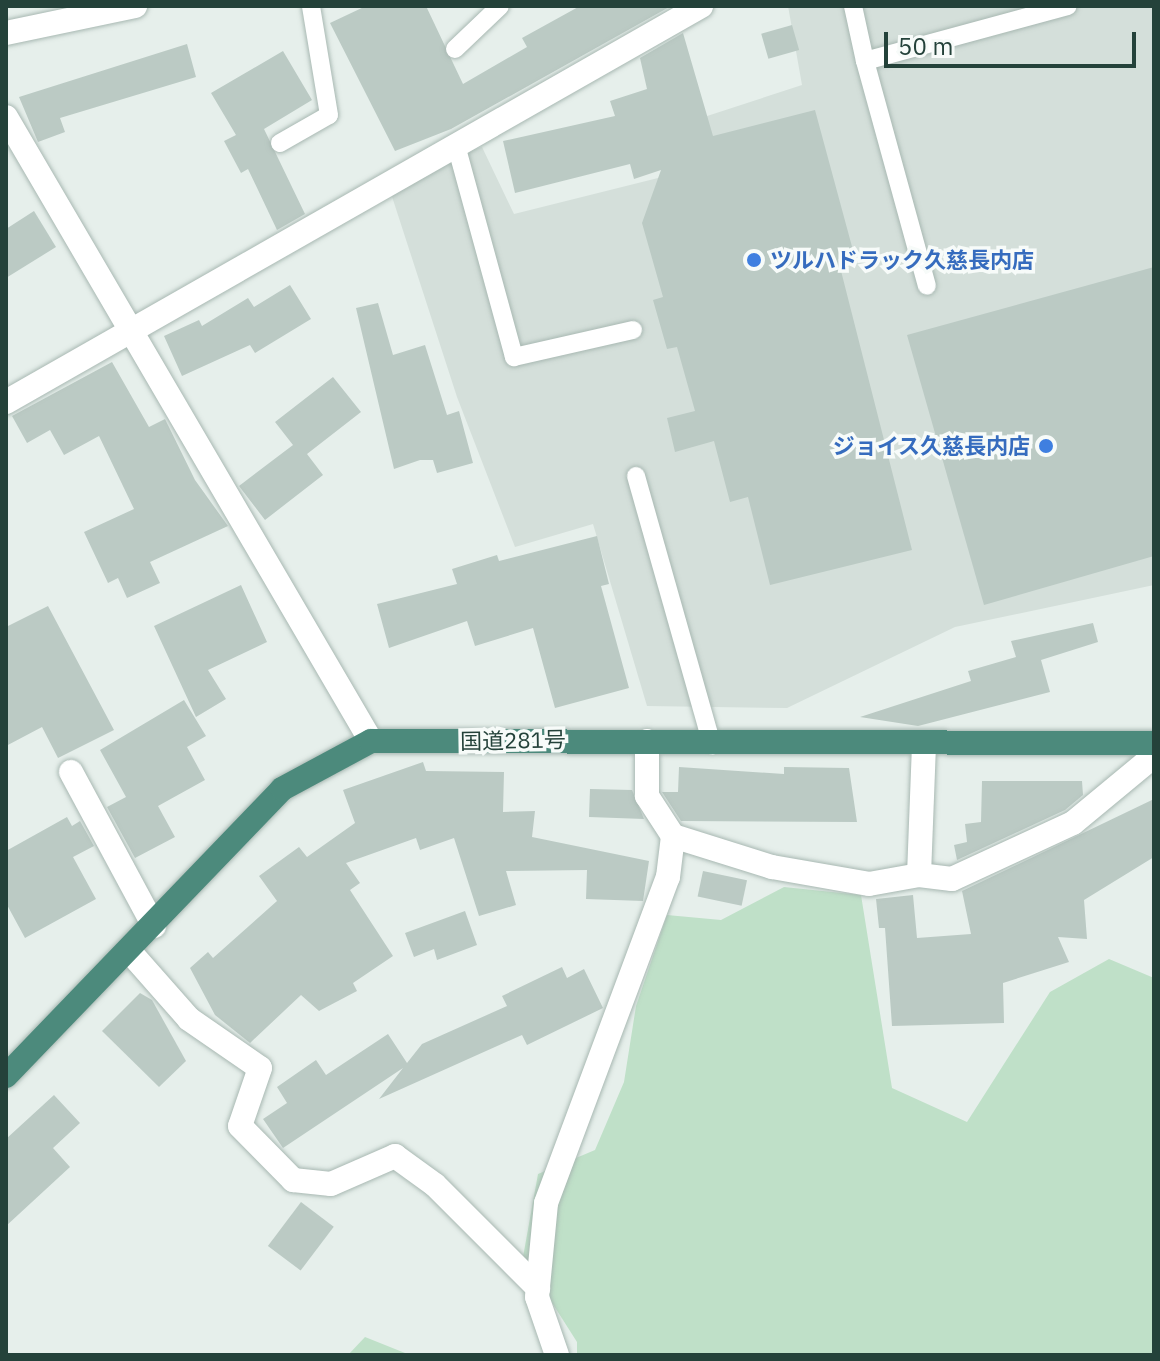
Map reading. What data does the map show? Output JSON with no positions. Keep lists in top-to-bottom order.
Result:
{
  "streets": {
    "highway": ["国道281号"]
  },
  "places": ["ツルハドラック久慈長内店", "ジョイス久慈長内店"],
  "scale_bar": "50 m"
}
